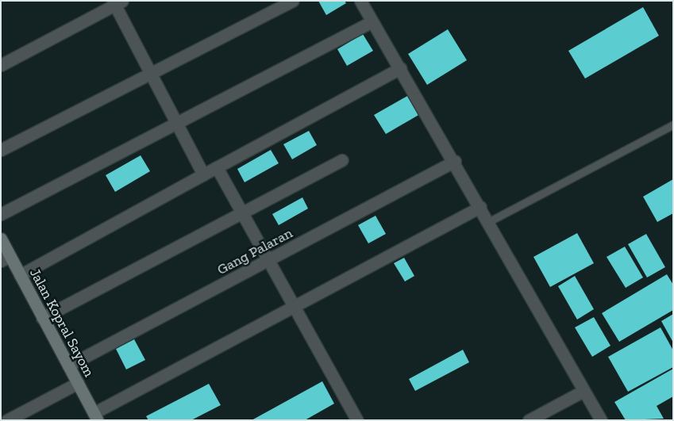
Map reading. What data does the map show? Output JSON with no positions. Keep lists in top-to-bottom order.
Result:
{
  "streets": {
    "street": ["Gang Palaran", "Jalan Kopral Sayom"]
  },
  "crossings": [
    ["Gang Palaran", "Jalan Kopral Sayom"]
  ]
}
